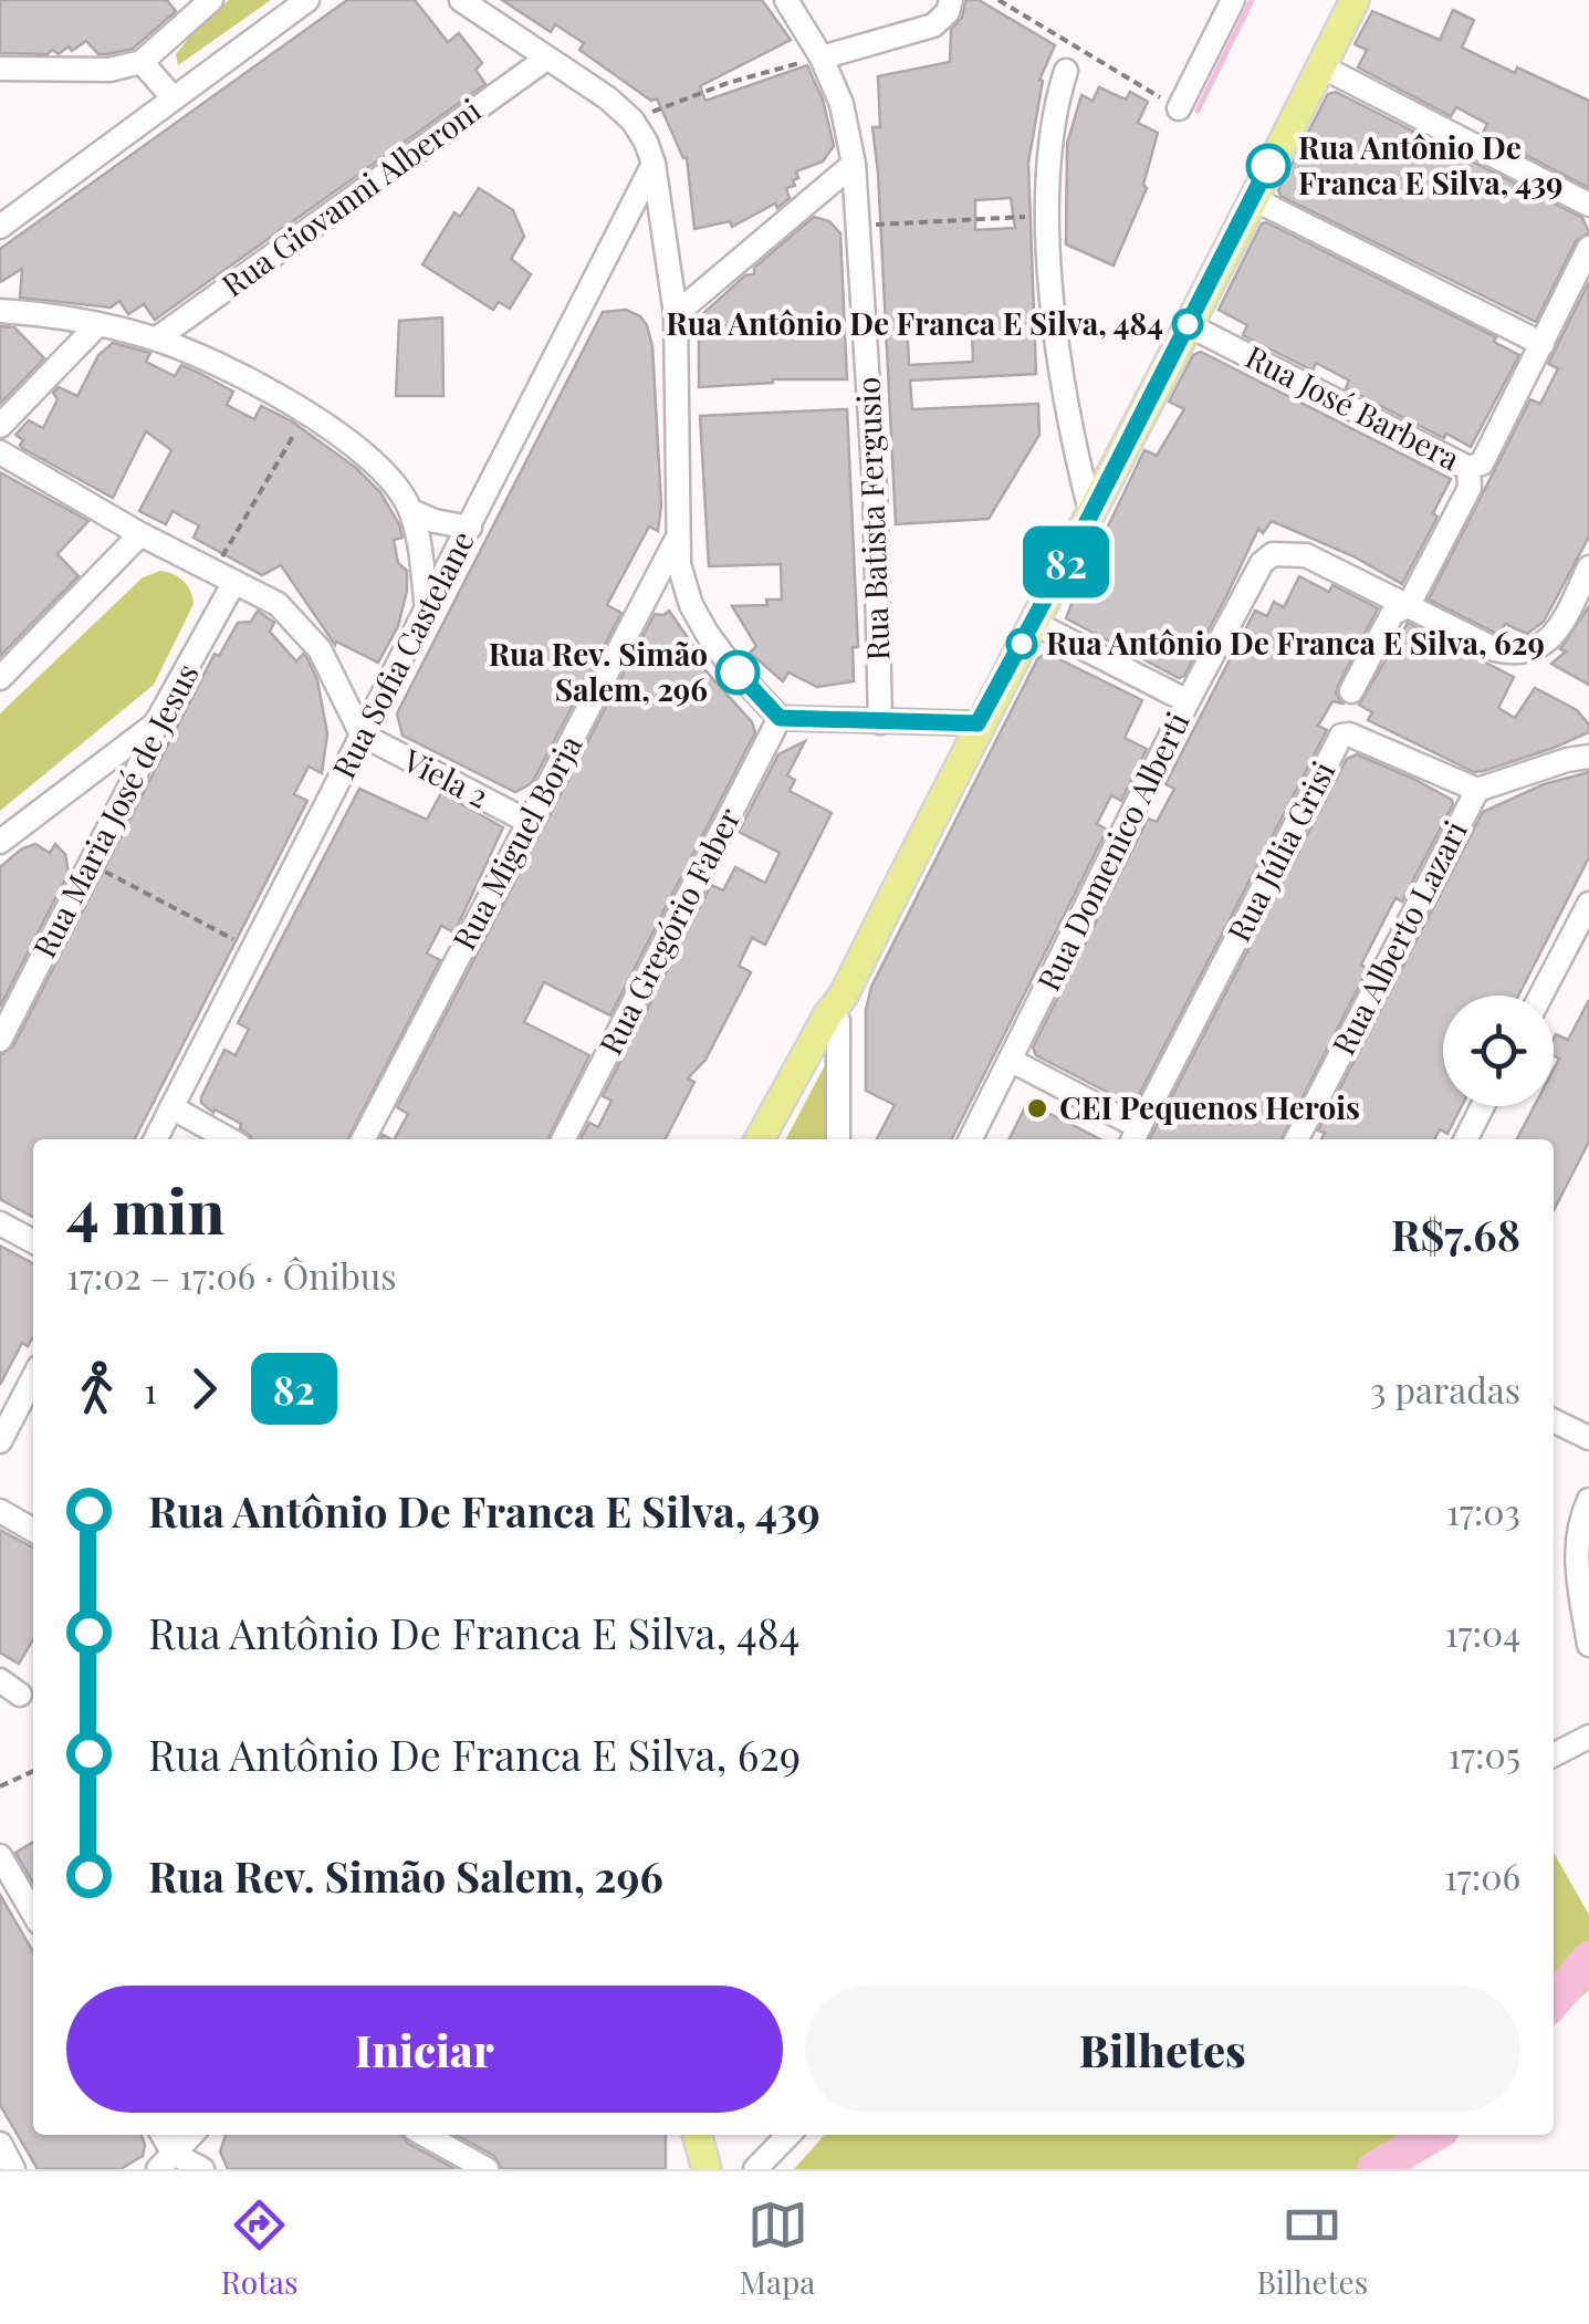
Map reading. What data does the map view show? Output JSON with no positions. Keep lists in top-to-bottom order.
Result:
{
  "streets": {
    "street": [
      "Rua Giovanni Alberoni",
      "Rua José Barbera",
      "Rua Batista Fergusio",
      "Rua Sofia Castelane",
      "Viela 2",
      "Rua Maria José de Jesus",
      "Rua Miguel Borja",
      "Rua Domenico Alberti",
      "Rua Júlia Grisi",
      "Rua Gregório Faber",
      "Rua Alberto Lazari"
    ]
  },
  "crossings": [
    ["Rua Sofia Castelane", "Viela 2"],
    ["Viela 2", "Rua Miguel Borja"],
    ["Rua Júlia Grisi", "Rua Alberto Lazari"]
  ],
  "places": [
    "Rua Antônio De Franca E Silva, 439",
    "Rua Antônio De Franca E Silva, 484",
    "Rua Antônio De Franca E Silva, 629",
    "Rua Rev. Simão Salem, 296",
    "CEI Pequenos Herois"
  ],
  "lines": ["bus line 82"],
  "page": {
    "on_map": "82",
    "heading": ["4 min", "17:02 – 17:06 · Ônibus", "R$7.68"],
    "legs": ["1", "82", "3 paradas"],
    "list": [
      {
        "name": "Rua Antônio De Franca E Silva, 439",
        "value": "17:03"
      },
      {
        "name": "Rua Antônio De Franca E Silva, 484",
        "value": "17:04"
      },
      {
        "name": "Rua Antônio De Franca E Silva, 629",
        "value": "17:05"
      },
      {
        "name": "Rua Rev. Simão Salem, 296",
        "value": "17:06"
      }
    ],
    "buttons": ["Iniciar", "Bilhetes"],
    "tabs": ["Rotas", "Mapa", "Bilhetes"]
  }
}
